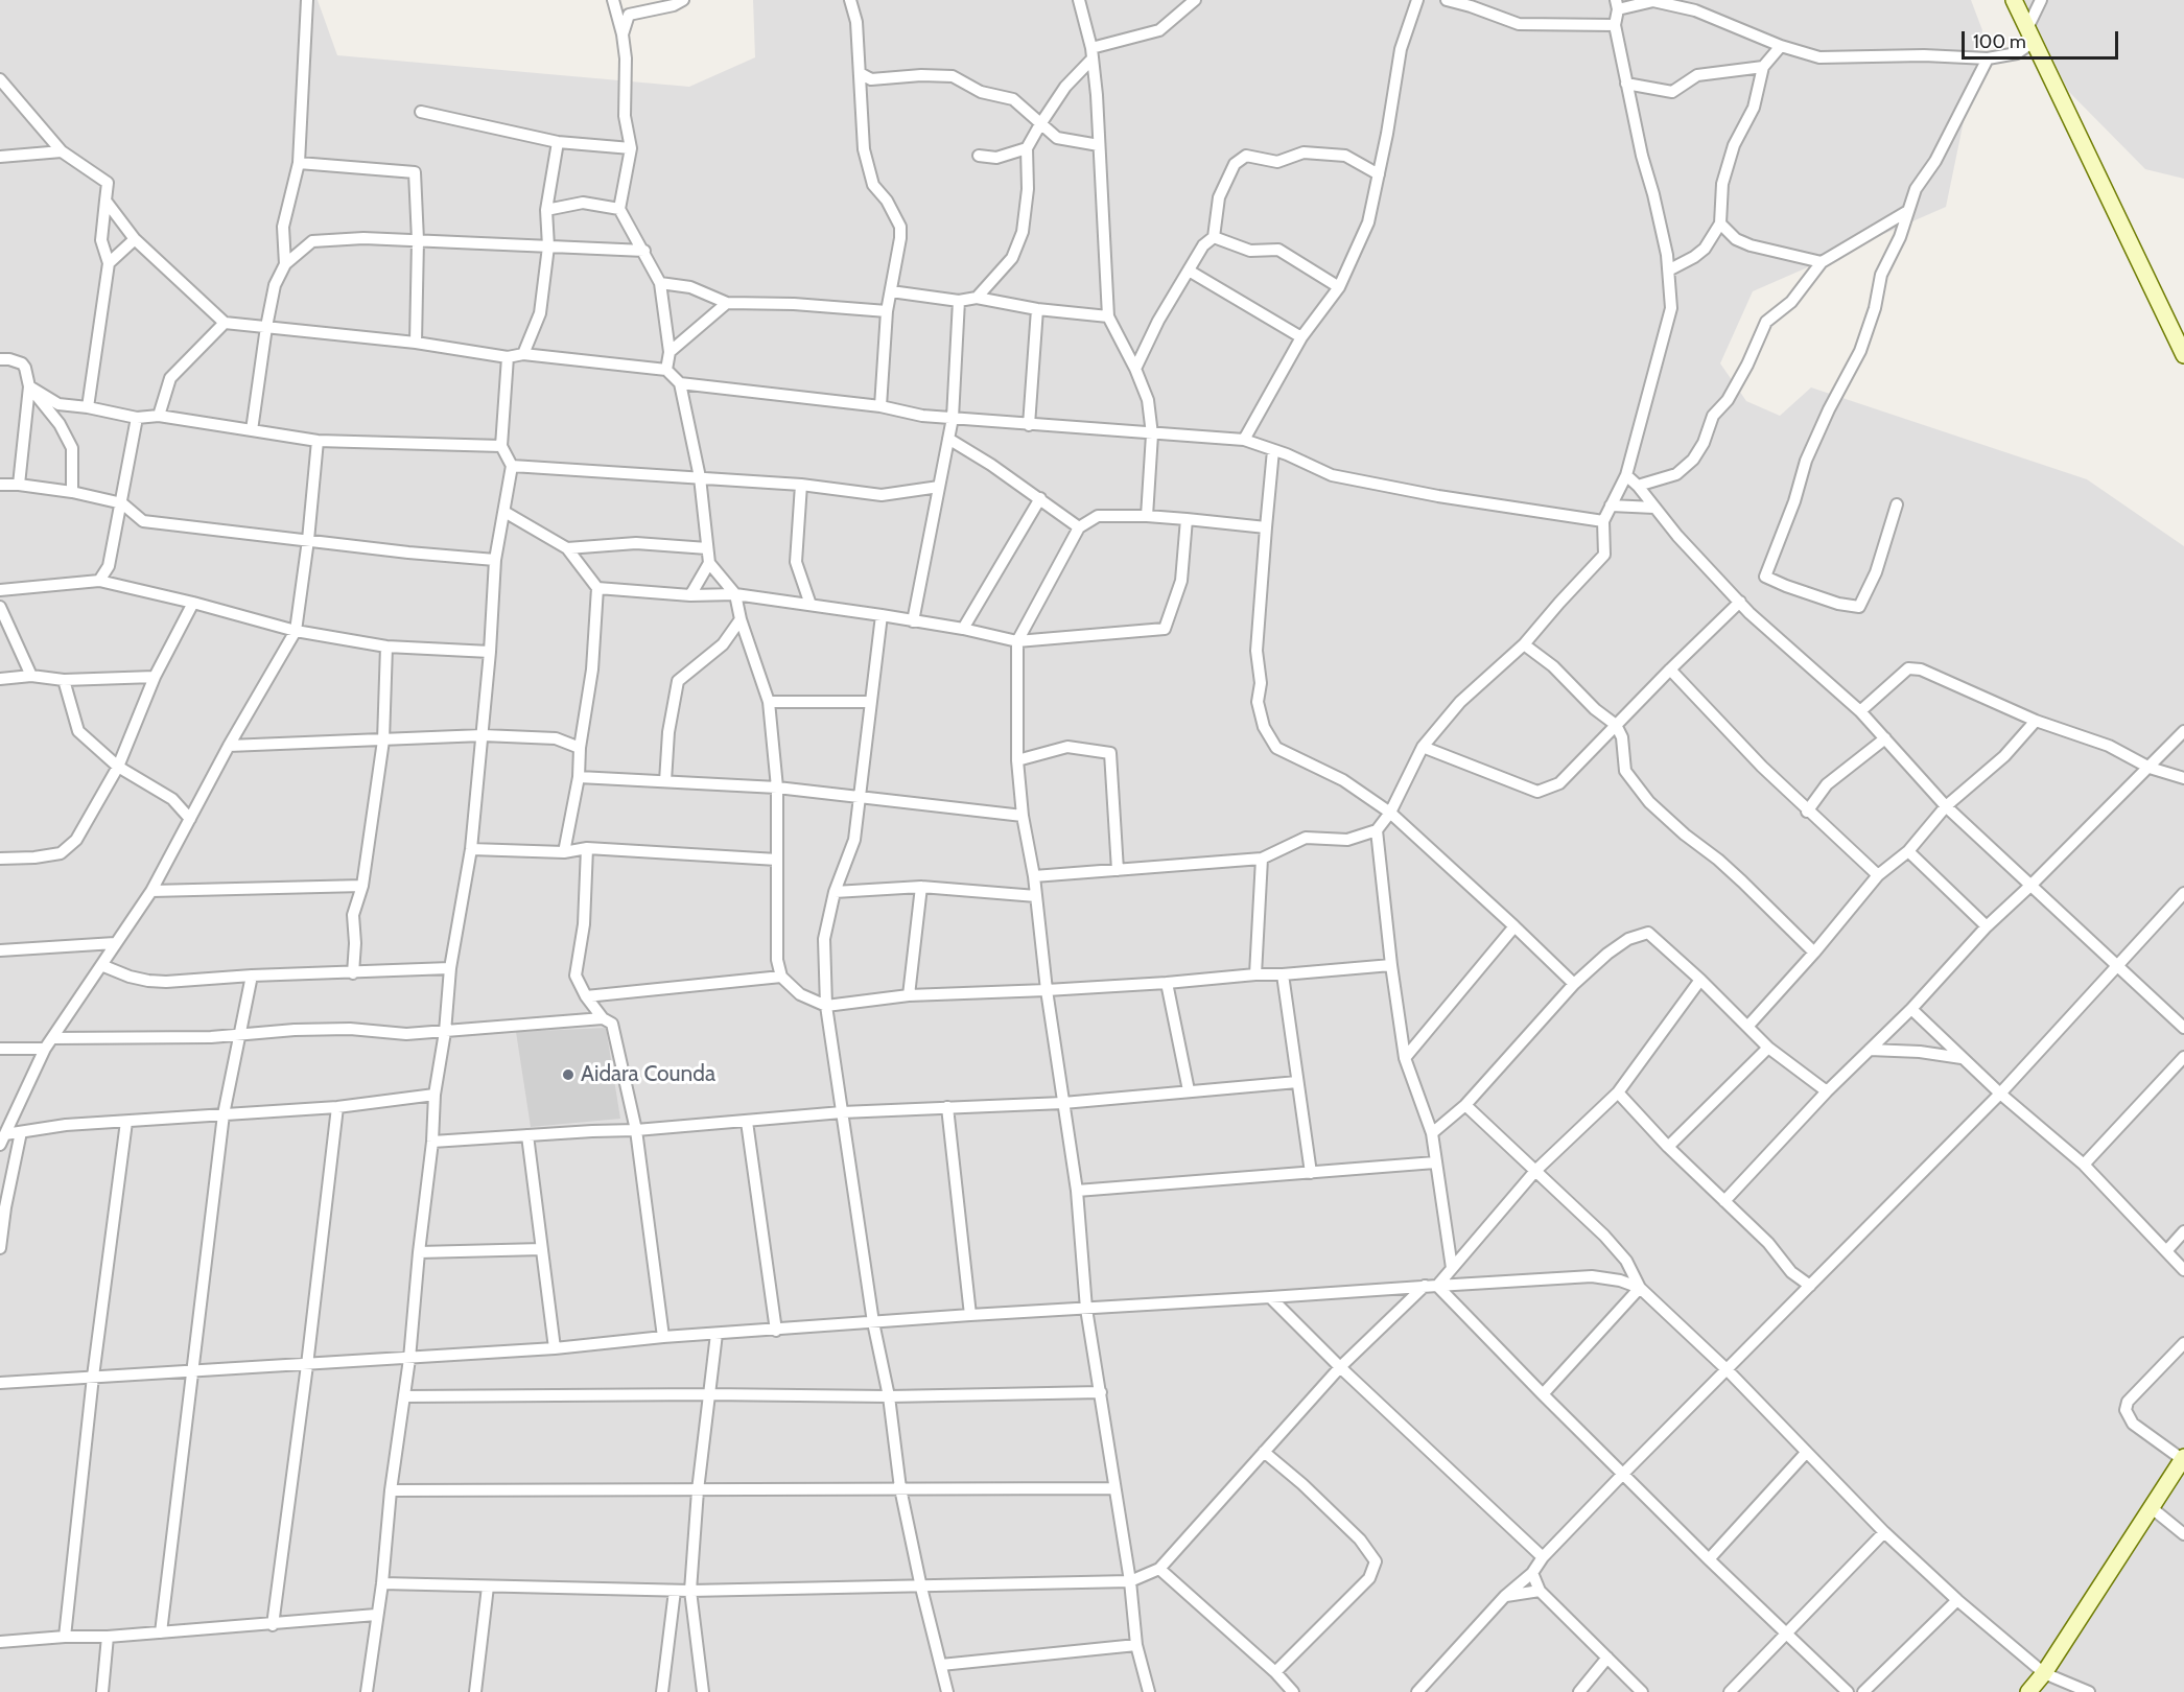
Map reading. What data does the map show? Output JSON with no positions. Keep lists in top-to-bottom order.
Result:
{
  "places": ["Aidara Counda"],
  "scale_bar": "100 m"
}
